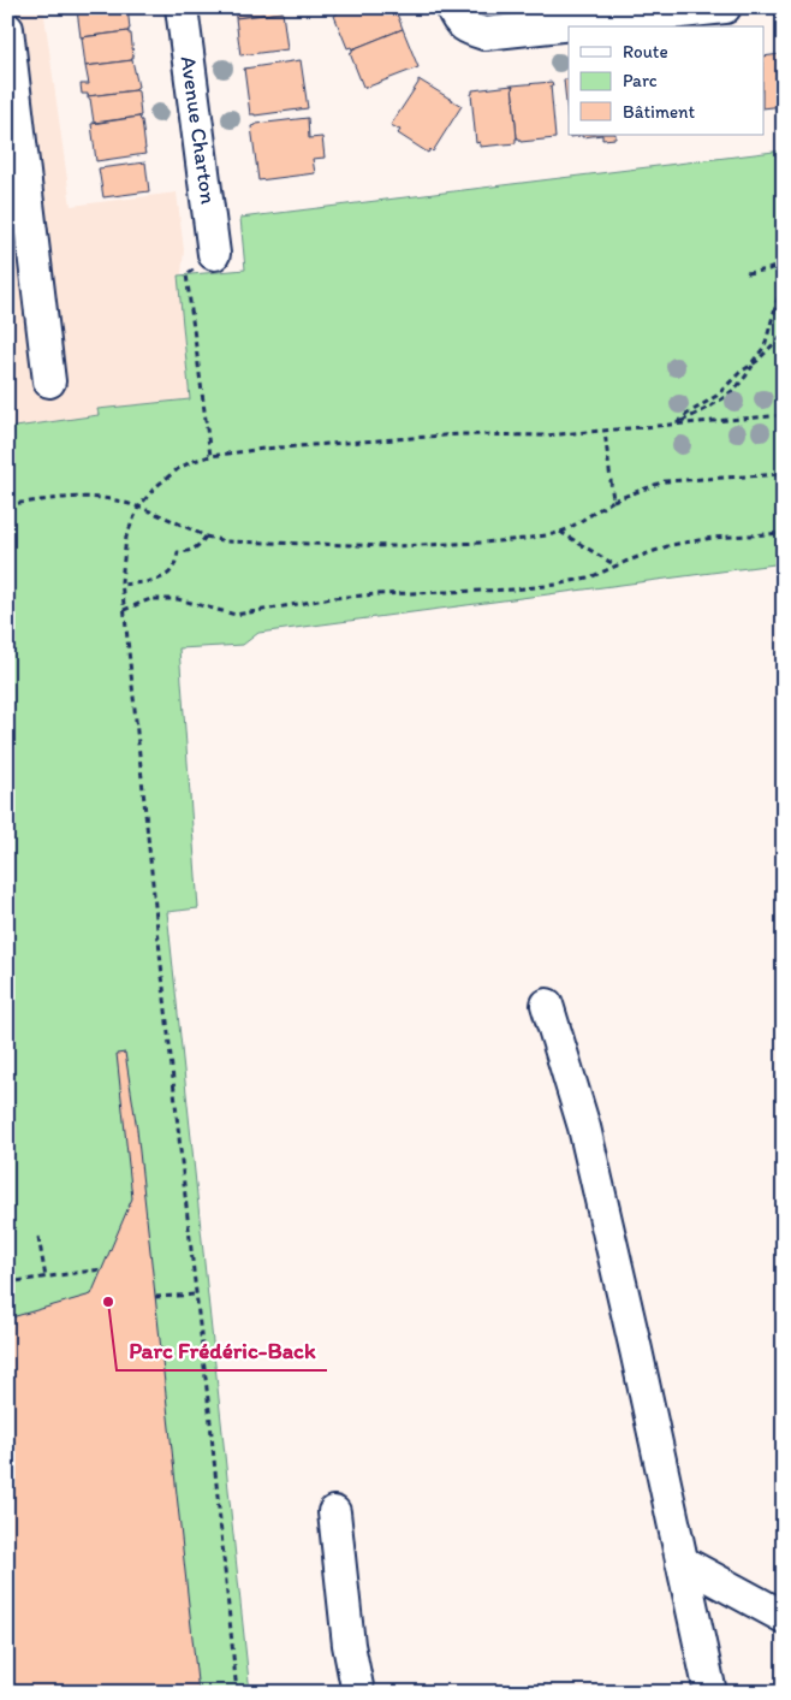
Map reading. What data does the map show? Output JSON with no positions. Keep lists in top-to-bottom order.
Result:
{
  "streets": {
    "street": ["Avenue Charton"]
  },
  "places": ["Parc Frédéric-Back"],
  "legend": ["Route", "Parc", "Bâtiment"]
}
